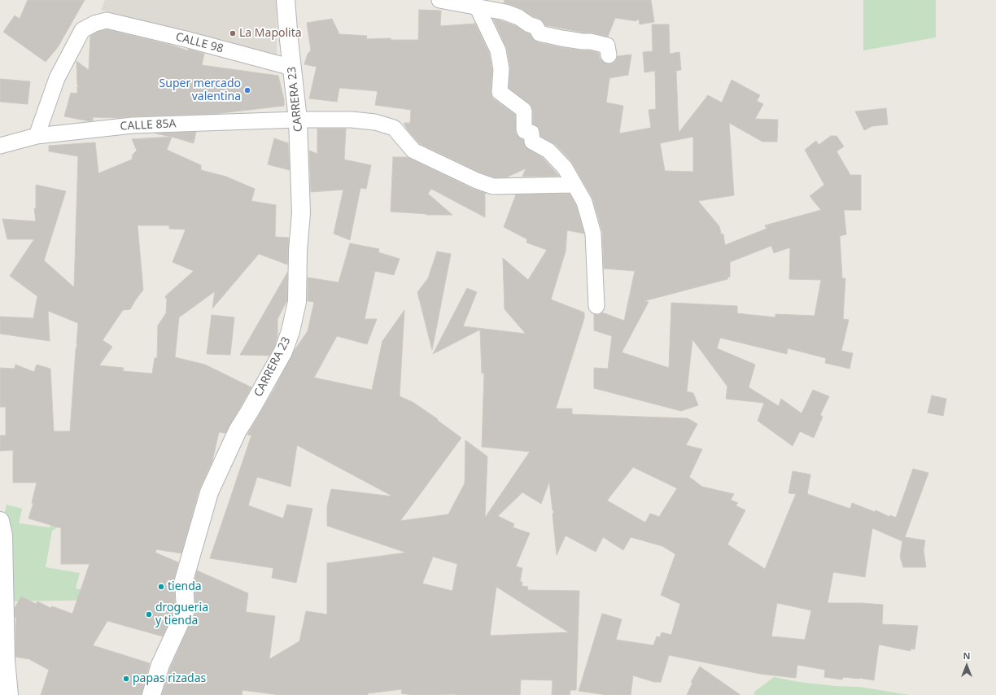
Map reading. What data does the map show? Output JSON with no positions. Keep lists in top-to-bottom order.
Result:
{
  "streets": {
    "street": ["CALLE 98", "CARRERA 23", "CALLE 85A"]
  },
  "crossings": [
    ["CALLE 98", "CARRERA 23"],
    ["CALLE 98", "CALLE 85A"],
    ["CARRERA 23", "CALLE 85A"]
  ],
  "places": [
    "La Mapolita",
    "Super mercado valentina",
    "tienda",
    "drogueria y tienda",
    "papas rizadas"
  ],
  "north": "top"
}
